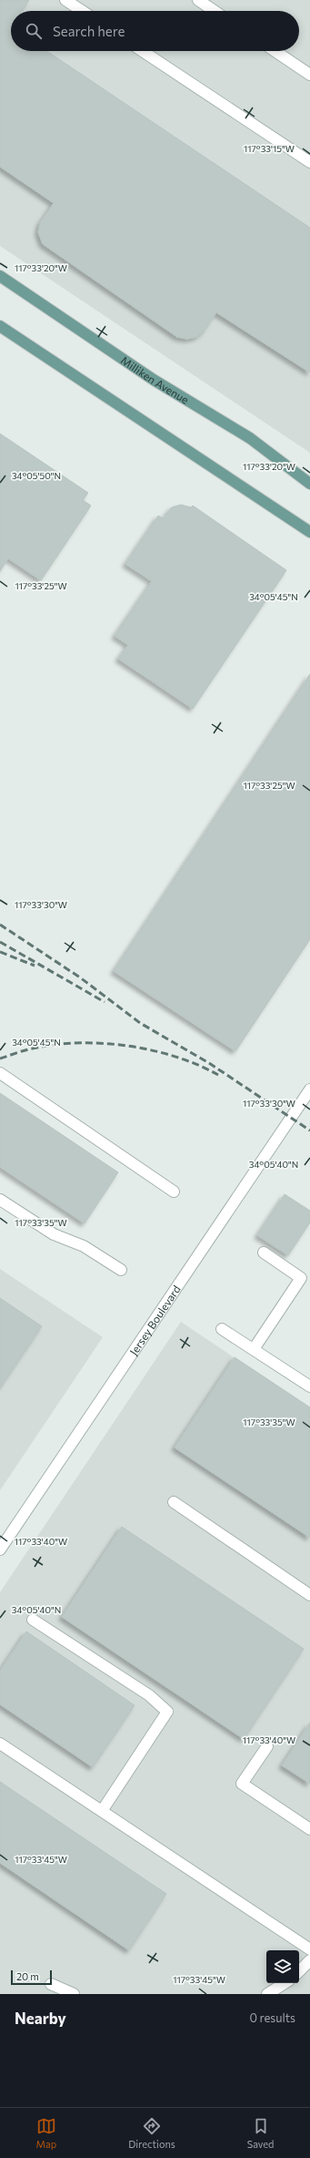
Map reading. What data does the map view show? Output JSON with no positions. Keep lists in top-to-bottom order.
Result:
{
  "streets": {
    "main road": ["Milliken Avenue"],
    "street": ["Jersey Boulevard"]
  },
  "scale_bar": "20 m",
  "page": {
    "search": "Search here",
    "scale": "20 m",
    "heading": ["Nearby", "0 results"],
    "nav": ["Map", "Directions", "Saved"]
  },
  "coordinates": [
    "117°33'15\"W",
    "117°33'20\"W",
    "34°05'50\"N",
    "117°33'25\"W",
    "34°05'45\"N",
    "117°33'30\"W",
    "34°05'40\"N",
    "117°33'35\"W",
    "117°33'40\"W",
    "117°33'45\"W"
  ]
}
